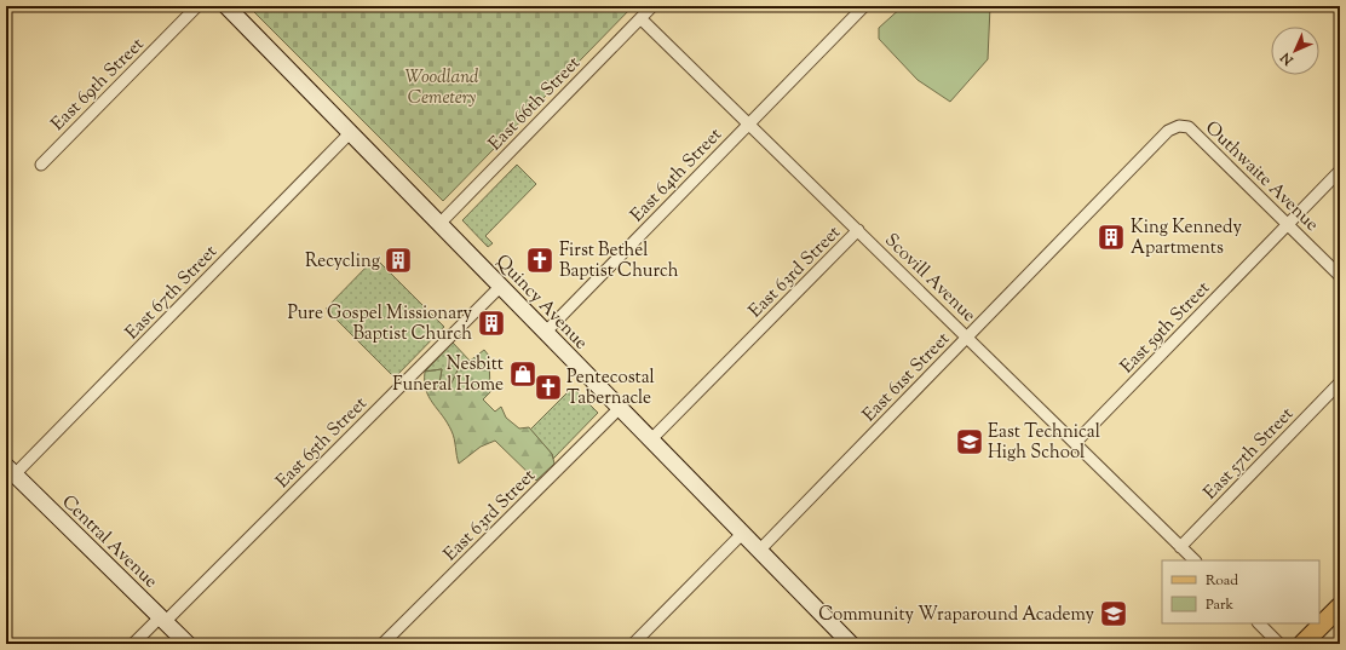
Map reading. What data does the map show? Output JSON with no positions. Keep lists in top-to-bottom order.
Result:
{
  "streets": {
    "street": [
      "East 69th Street",
      "East 66th Street",
      "East 64th Street",
      "Outhwaite Avenue",
      "East 63rd Street",
      "Scovill Avenue",
      "East 67th Street",
      "Quincy Avenue",
      "East 59th Street",
      "East 61st Street",
      "East 65th Street",
      "East 57th Street",
      "Central Avenue"
    ]
  },
  "crossings": [
    ["East 66th Street", "Scovill Avenue"],
    ["East 66th Street", "Quincy Avenue"],
    ["East 64th Street", "Scovill Avenue"],
    ["East 64th Street", "Quincy Avenue"],
    ["Outhwaite Avenue", "East 59th Street"],
    ["Outhwaite Avenue", "East 61st Street"],
    ["East 63rd Street", "Scovill Avenue"],
    ["East 63rd Street", "Quincy Avenue"],
    ["Scovill Avenue", "East 59th Street"],
    ["Scovill Avenue", "East 61st Street"],
    ["Scovill Avenue", "East 57th Street"],
    ["East 67th Street", "Quincy Avenue"],
    ["East 67th Street", "Central Avenue"],
    ["Quincy Avenue", "East 61st Street"],
    ["Quincy Avenue", "East 65th Street"],
    ["East 65th Street", "Central Avenue"]
  ],
  "parks": ["Woodland Cemetery"],
  "places": {
    "building": ["King Kennedy Apartments", "Recycling", "Pure Gospel Missionary Baptist Church"],
    "church": ["First Bethel Baptist Church", "Pentecostal Tabernacle"],
    "shop": ["Nesbitt Funeral Home"],
    "school or university": ["East Technical High School", "Community Wraparound Academy"]
  },
  "legend": ["Road", "Park"],
  "north": "bottom left"
}
